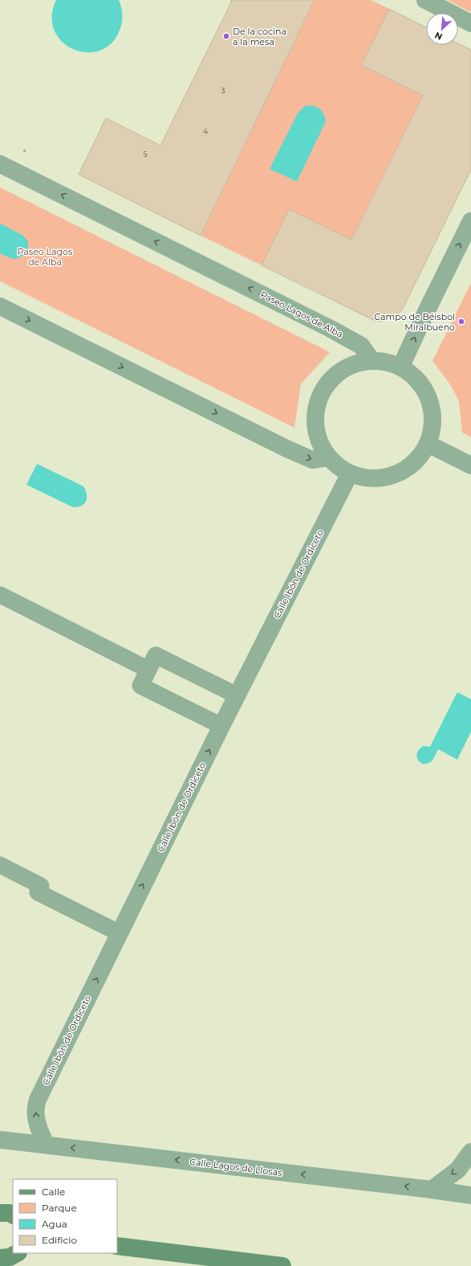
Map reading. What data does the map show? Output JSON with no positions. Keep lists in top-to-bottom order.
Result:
{
  "streets": {
    "street": ["Paseo Lagos de Alba", "Calle Ibón de Ordiceto", "Calle Lagos de Llosas"]
  },
  "crossings": [
    ["Calle Ibón de Ordiceto", "Calle Lagos de Llosas"]
  ],
  "one_way": ["Calle Ibón de Ordiceto", "Calle Lagos de Llosas"],
  "parks": ["Paseo Lagos de Alba"],
  "places": ["De la cocina a la mesa", "Campo de Béisbol Miralbueno"],
  "house_numbers": ["3", "4", "5"],
  "legend": [
    "Calle",
    "Parque",
    "Agua",
    "Edificio"
  ],
  "north": "bottom left"
}
